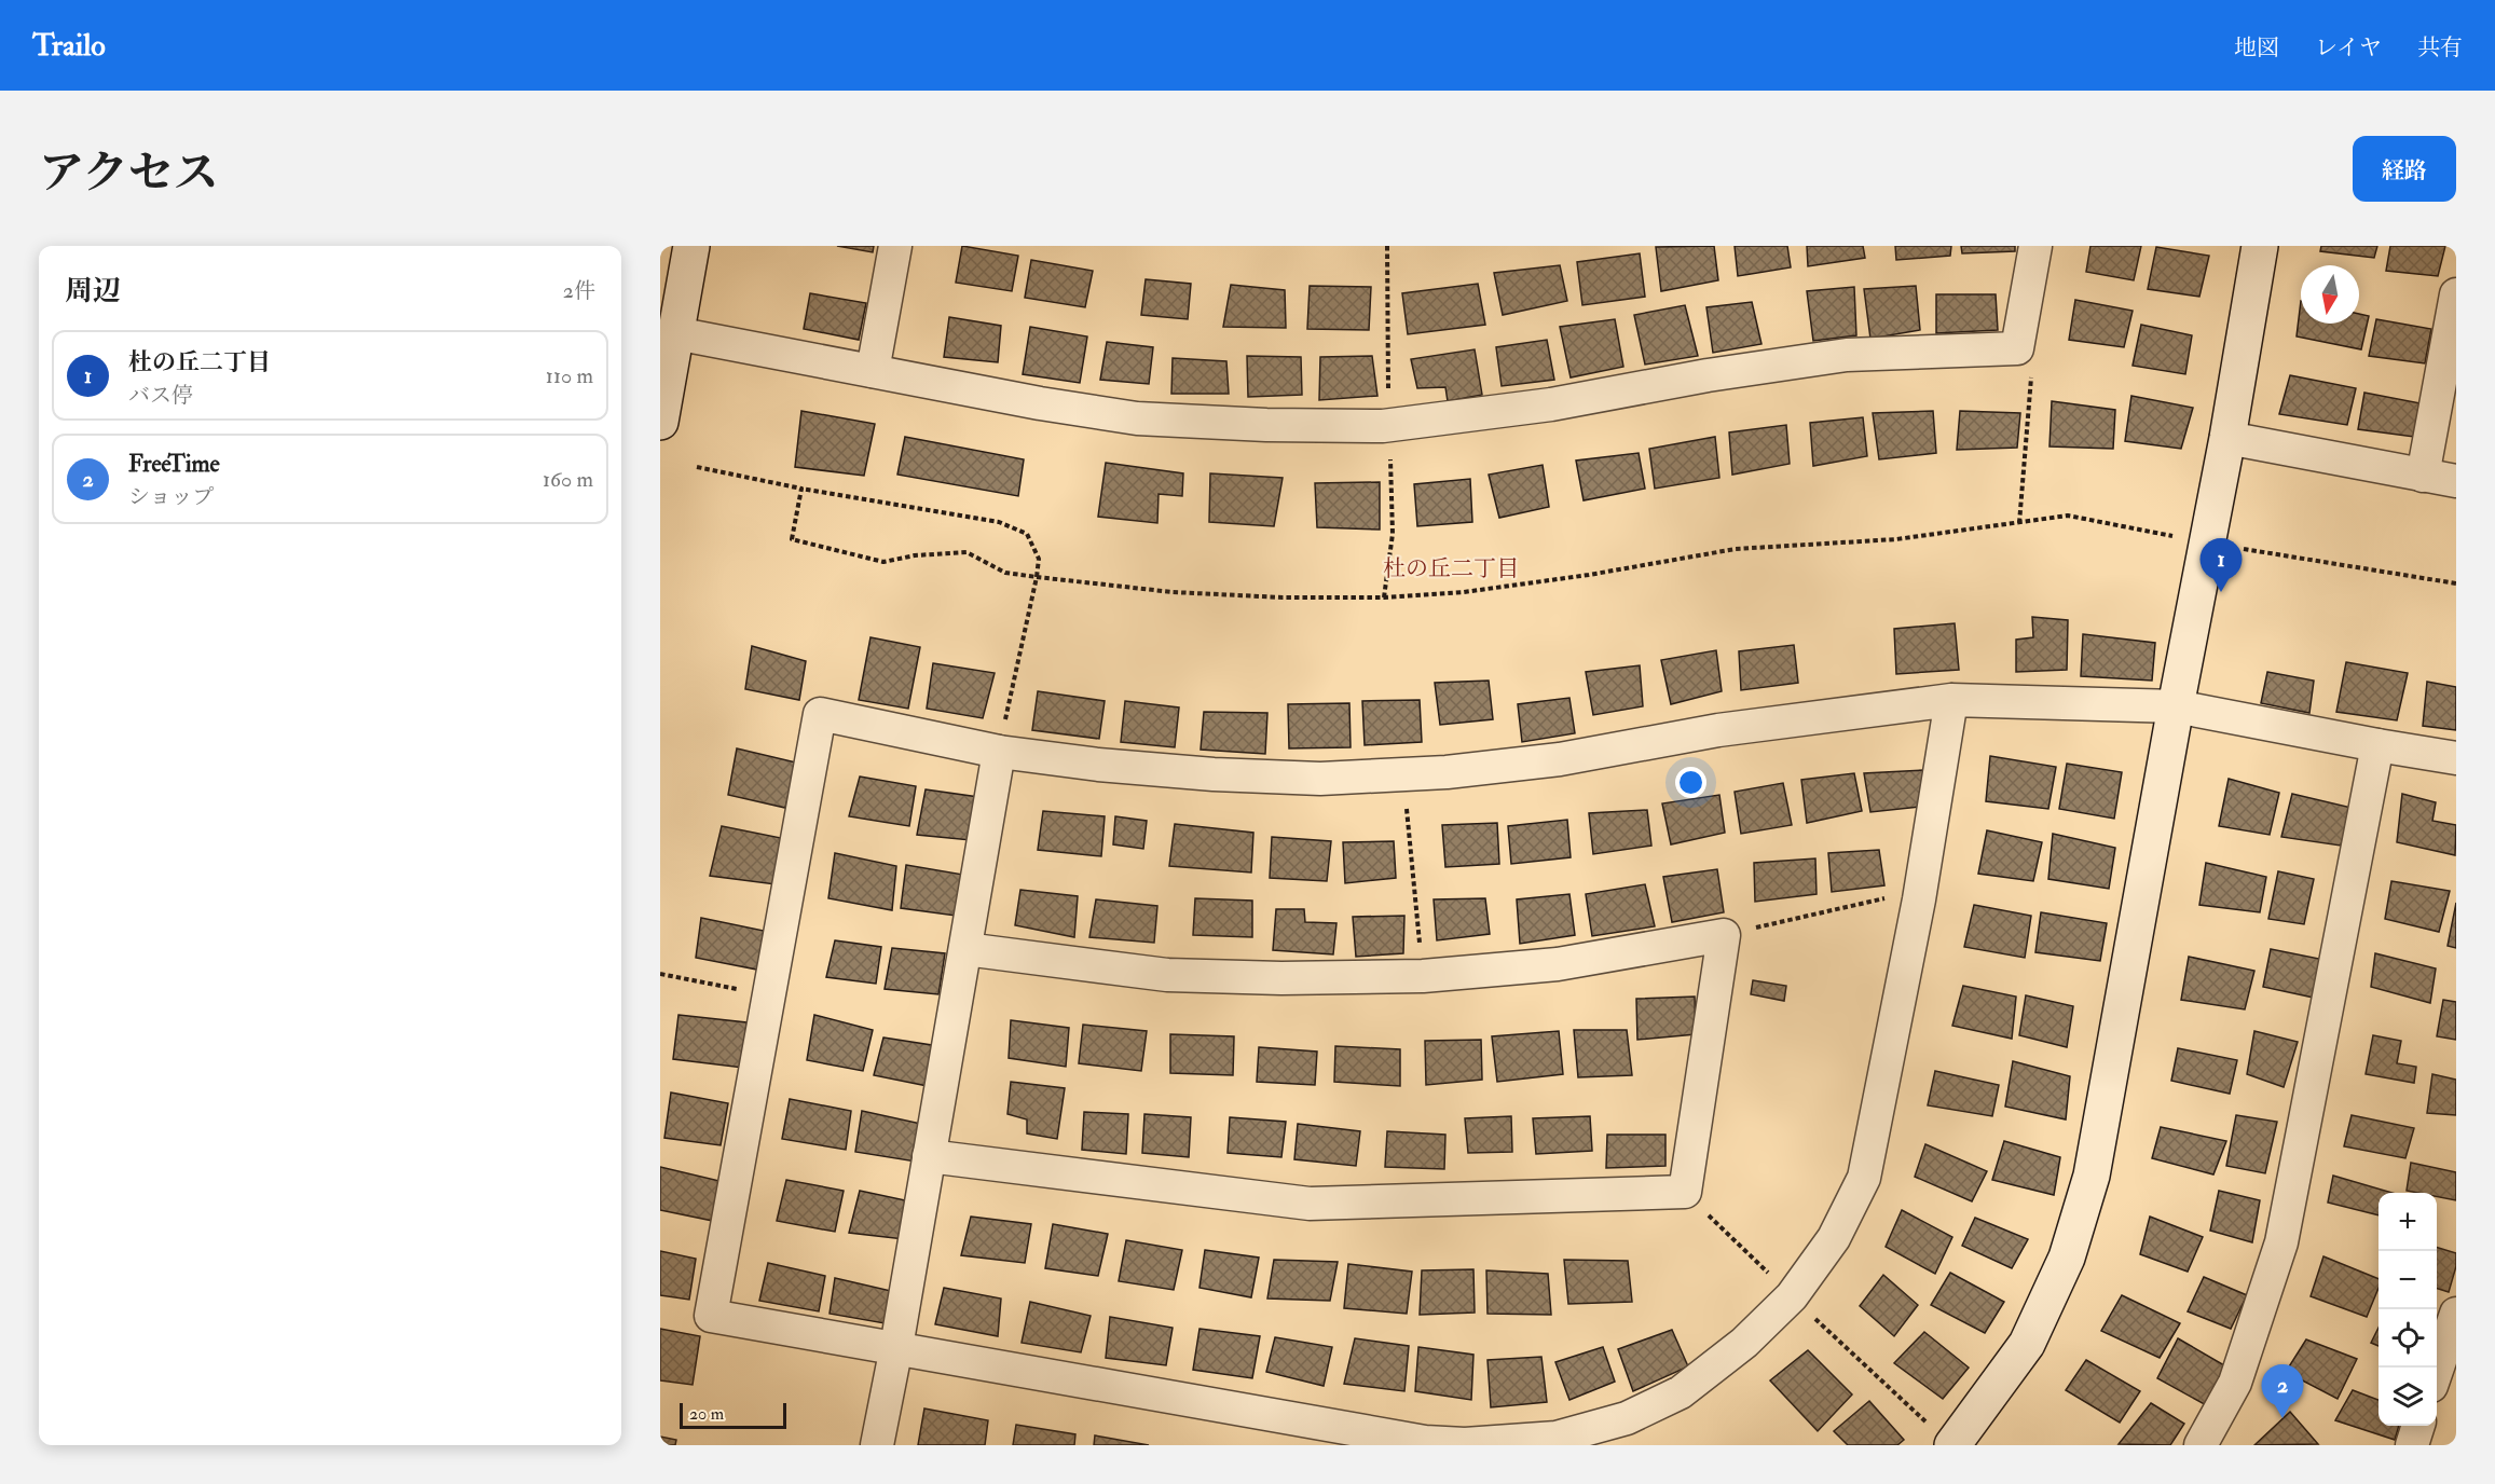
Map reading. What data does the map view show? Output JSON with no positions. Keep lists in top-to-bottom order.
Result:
{
  "districts": ["杜の丘二丁目"],
  "scale_bar": "20 m",
  "north": "bottom",
  "page": {
    "header": "Trailo",
    "nav": ["地図", "レイヤ", "共有"],
    "title": "アクセス",
    "buttons": "経路",
    "heading": ["周辺", "2件"],
    "list": [
      {
        "mark": "1",
        "name": "杜の丘二丁目",
        "note": "バス停",
        "value": "110 m"
      },
      {
        "mark": "2",
        "name": "FreeTime",
        "note": "ショップ",
        "value": "160 m"
      }
    ],
    "pins": ["1", "2"],
    "map_buttons": ["+", "−"],
    "scale": "20 m"
  }
}
